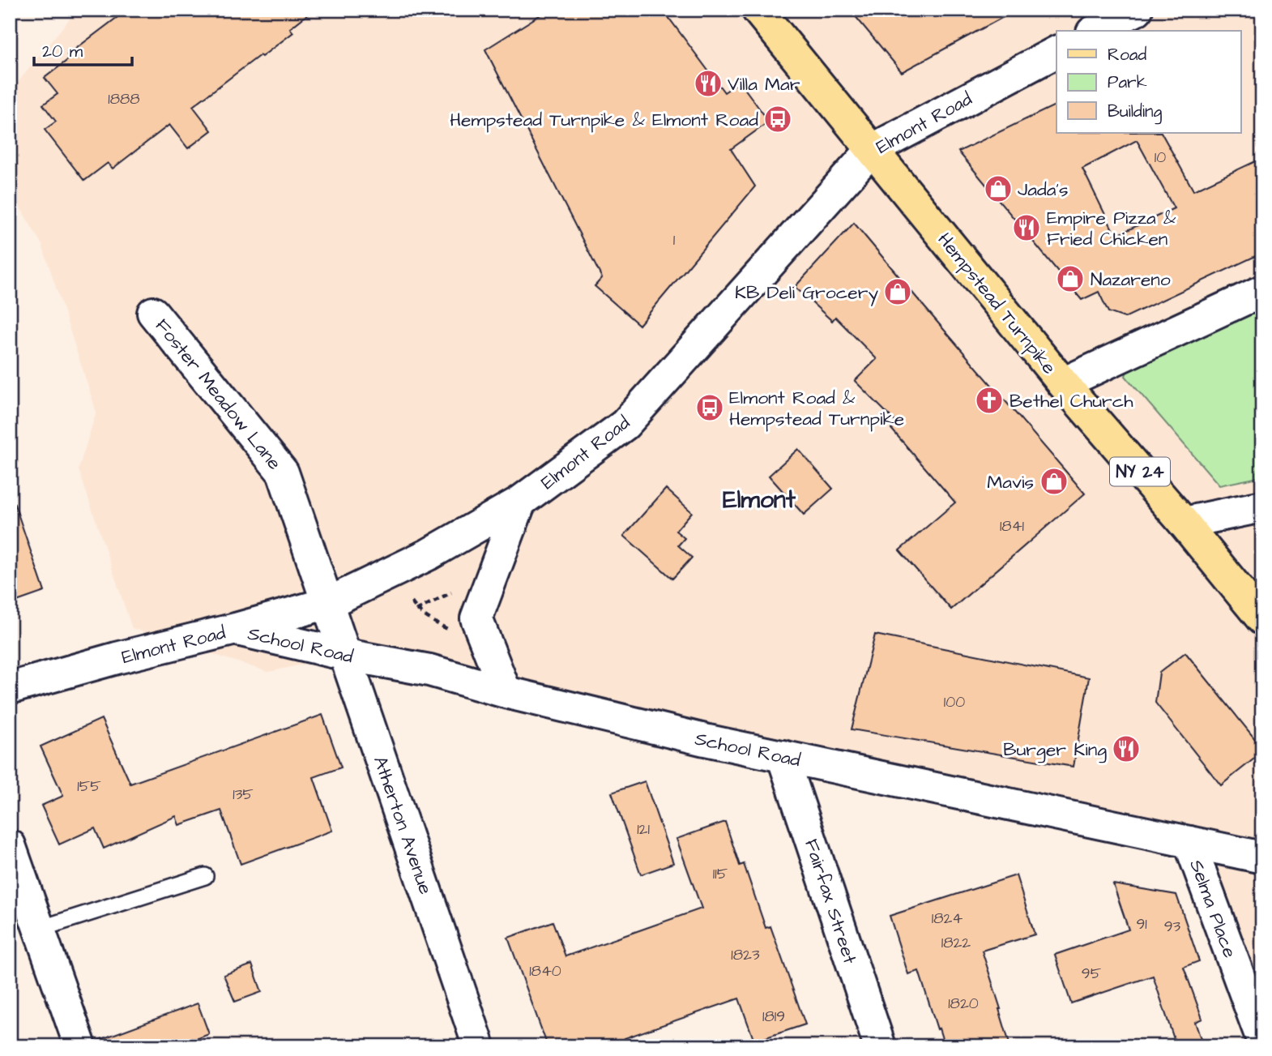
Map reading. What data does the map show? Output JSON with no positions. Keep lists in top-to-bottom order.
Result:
{
  "streets": {
    "main road": [
      "Elmont Road",
      "Hempstead Turnpike",
      "Foster Meadow Lane",
      "NY 24",
      "School Road",
      "Atherton Avenue",
      "Fairfax Street",
      "Selma Place"
    ]
  },
  "crossings": [
    ["Elmont Road", "Hempstead Turnpike"],
    ["Elmont Road", "Foster Meadow Lane"],
    ["Elmont Road", "School Road"],
    ["Elmont Road", "Atherton Avenue"],
    ["Foster Meadow Lane", "Atherton Avenue"],
    ["School Road", "Atherton Avenue"],
    ["School Road", "Fairfax Street"],
    ["School Road", "Selma Place"]
  ],
  "districts": ["Elmont"],
  "places": {
    "restaurant": ["Villa Mar", "Empire Pizza & Fried Chicken", "Burger King"],
    "bus stop": ["Hempstead Turnpike & Elmont Road", "Elmont Road & Hempstead Turnpike"],
    "shop": [
      "Jada’s",
      "Nazareno",
      "KB Deli Grocery",
      "Mavis"
    ],
    "church": ["Bethel Church"]
  },
  "house_numbers": [
    "1888",
    "10",
    "1",
    "1841",
    "100",
    "155",
    "135",
    "121",
    "115",
    "1824",
    "91",
    "93",
    "1822",
    "1823",
    "1840",
    "95",
    "1820",
    "1819"
  ],
  "legend": ["Road", "Park", "Building"],
  "scale_bar": "20 m"
}
